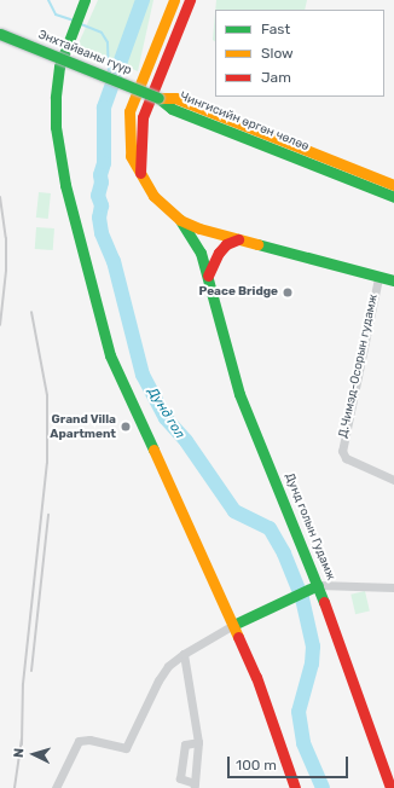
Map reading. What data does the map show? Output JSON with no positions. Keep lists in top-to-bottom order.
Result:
{
  "streets": {
    "main road": ["Энхтайваны гүүр", "Чингисийн өргөн чөлөө", "Дунд голын Гудамж"],
    "street": ["Д.Чимэд-Осорын гудамж"]
  },
  "crossings": [
    ["Энхтайваны гүүр", "Чингисийн өргөн чөлөө"]
  ],
  "water": ["Дунд гол"],
  "places": ["Peace Bridge", "Grand Villa Apartment"],
  "legend": ["Fast", "Slow", "Jam"],
  "scale_bar": "100 m",
  "north": "left"
}
